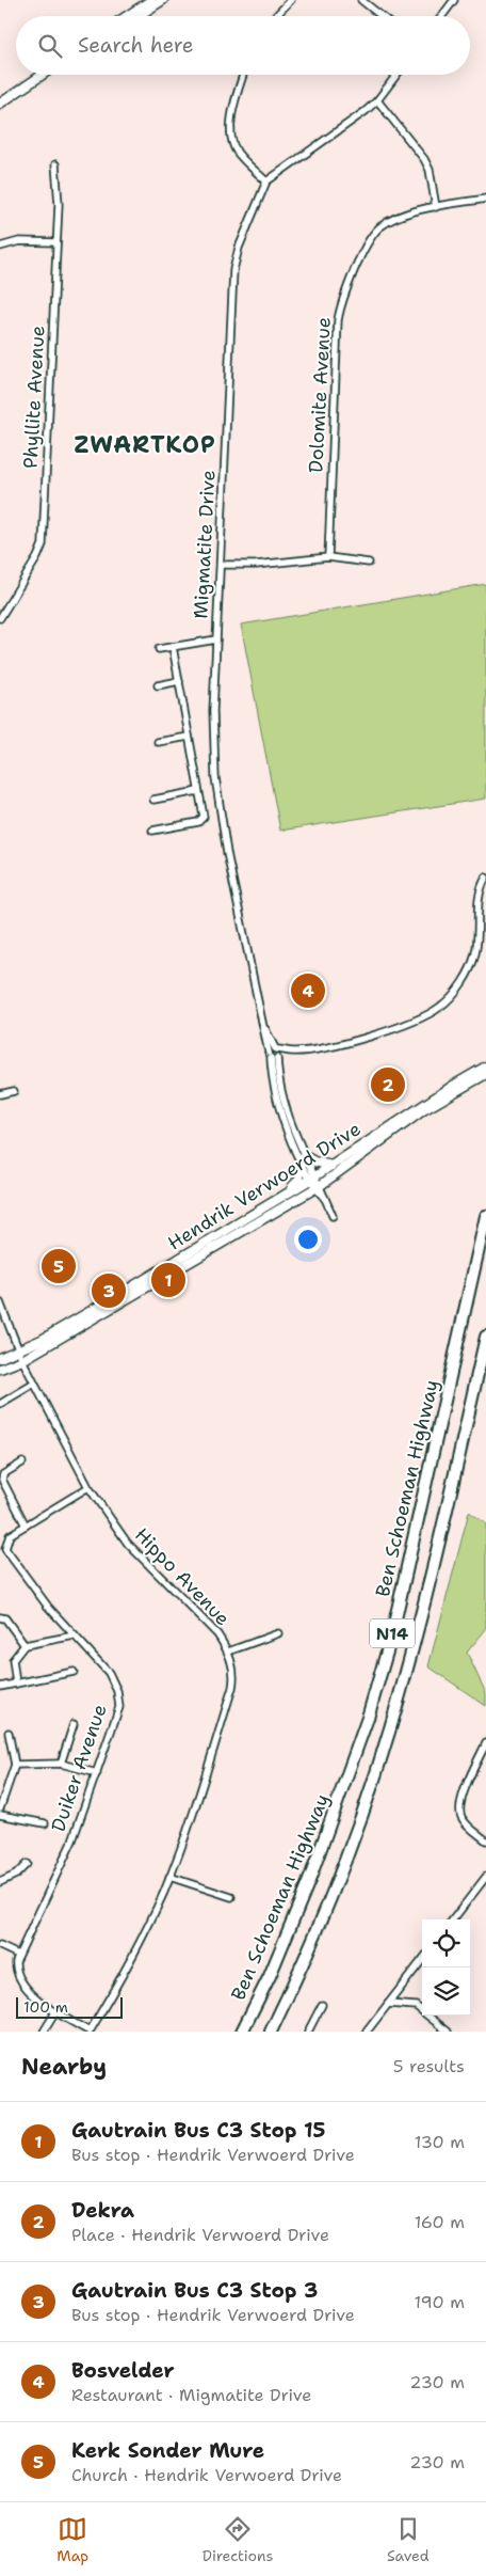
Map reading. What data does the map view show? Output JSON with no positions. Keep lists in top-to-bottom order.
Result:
{
  "streets": {
    "highway": ["Ben Schoeman Highway", "N14"],
    "main road": ["Hendrik Verwoerd Drive"],
    "street": [
      "Dolomite Avenue",
      "Phyllite Avenue",
      "Migmatite Drive",
      "Hippo Avenue",
      "Duiker Avenue"
    ]
  },
  "crossings": [
    ["Migmatite Drive", "Hendrik Verwoerd Drive"],
    ["Hendrik Verwoerd Drive", "Hippo Avenue"]
  ],
  "districts": ["ZWARTKOP"],
  "scale_bar": "100 m",
  "page": {
    "search": "Search here",
    "pins": [
      "4",
      "2",
      "5",
      "1",
      "3"
    ],
    "scale": "100 m",
    "heading": ["Nearby", "5 results"],
    "list": [
      {
        "mark": "1",
        "name": "Gautrain Bus C3 Stop 15",
        "note": "Bus stop · Hendrik Verwoerd Drive",
        "value": "130 m"
      },
      {
        "mark": "2",
        "name": "Dekra",
        "note": "Place · Hendrik Verwoerd Drive",
        "value": "160 m"
      },
      {
        "mark": "3",
        "name": "Gautrain Bus C3 Stop 3",
        "note": "Bus stop · Hendrik Verwoerd Drive",
        "value": "190 m"
      },
      {
        "mark": "4",
        "name": "Bosvelder",
        "note": "Restaurant · Migmatite Drive",
        "value": "230 m"
      },
      {
        "mark": "5",
        "name": "Kerk Sonder Mure",
        "note": "Church · Hendrik Verwoerd Drive",
        "value": "230 m"
      }
    ],
    "nav": ["Map", "Directions", "Saved"]
  }
}
